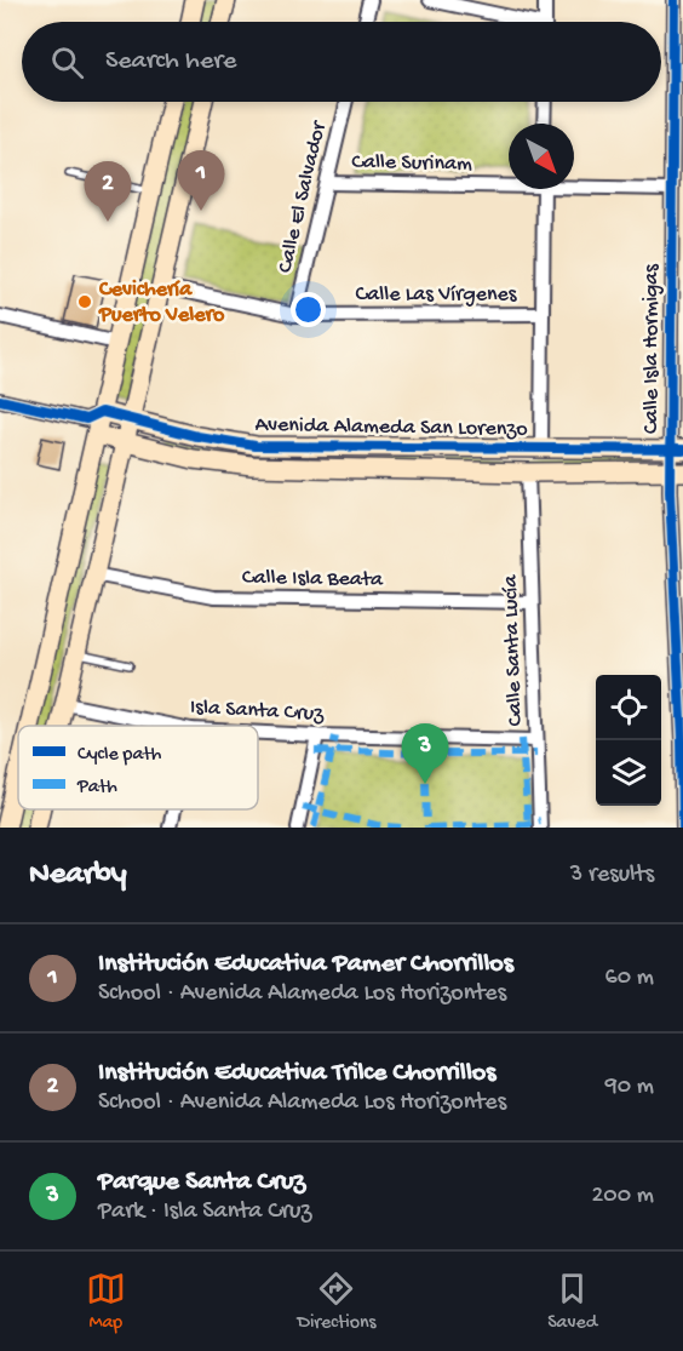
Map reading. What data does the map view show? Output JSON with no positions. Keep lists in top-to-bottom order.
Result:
{
  "streets": {
    "main road": ["Avenida Alameda San Lorenzo"],
    "street": [
      "Calle Surinam",
      "Calle El Salvador",
      "Calle Las Vírgenes",
      "Calle Isla Hormigas",
      "Calle Isla Beata",
      "Calle Santa Lucía",
      "Isla Santa Cruz"
    ]
  },
  "crossings": [
    ["Calle Surinam", "Calle El Salvador"],
    ["Calle Surinam", "Calle Isla Hormigas"],
    ["Calle El Salvador", "Calle Las Vírgenes"],
    ["Calle Isla Hormigas", "Avenida Alameda San Lorenzo"],
    ["Avenida Alameda San Lorenzo", "Calle Santa Lucía"],
    ["Calle Isla Beata", "Calle Santa Lucía"],
    ["Calle Santa Lucía", "Isla Santa Cruz"]
  ],
  "places": ["Cevichería Puerto Velero"],
  "legend": ["Cycle path", "Path"],
  "north": "bottom right",
  "page": {
    "search": "Search here",
    "pins": ["1", "2", "3"],
    "heading": ["Nearby", "3 results"],
    "list": [
      {
        "mark": "1",
        "name": "Institución Educativa Pamer Chorrillos",
        "note": "School · Avenida Alameda Los Horizontes",
        "value": "60 m"
      },
      {
        "mark": "2",
        "name": "Institución Educativa Trilce Chorrillos",
        "note": "School · Avenida Alameda Los Horizontes",
        "value": "90 m"
      },
      {
        "mark": "3",
        "name": "Parque Santa Cruz",
        "note": "Park · Isla Santa Cruz",
        "value": "200 m"
      }
    ],
    "nav": ["Map", "Directions", "Saved"]
  }
}
